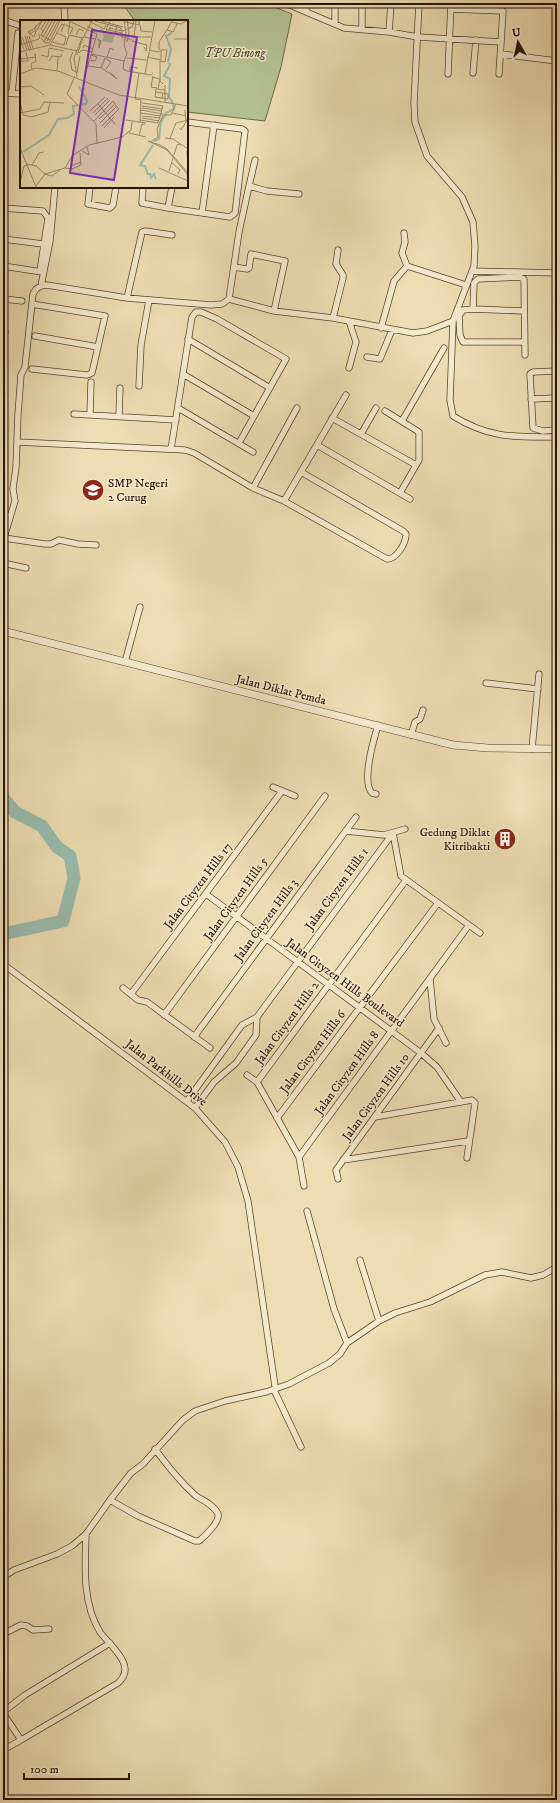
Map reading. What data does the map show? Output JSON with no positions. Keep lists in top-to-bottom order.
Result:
{
  "streets": {
    "street": [
      "Jalan Diklat Pemda",
      "Jalan Cityzen Hills 17",
      "Jalan Cityzen Hills 1",
      "Jalan Cityzen Hills 5",
      "Jalan Cityzen Hills 3",
      "Jalan Cityzen Hills Boulevard",
      "Jalan Cityzen Hills 2",
      "Jalan Cityzen Hills 6",
      "Jalan Parkhills Drive",
      "Jalan Cityzen Hills 8",
      "Jalan Cityzen Hills 10"
    ]
  },
  "crossings": [
    ["Jalan Cityzen Hills 17", "Jalan Cityzen Hills Boulevard"],
    ["Jalan Cityzen Hills 1", "Jalan Cityzen Hills Boulevard"],
    ["Jalan Cityzen Hills 5", "Jalan Cityzen Hills Boulevard"],
    ["Jalan Cityzen Hills 3", "Jalan Cityzen Hills Boulevard"],
    ["Jalan Cityzen Hills Boulevard", "Jalan Cityzen Hills 2"],
    ["Jalan Cityzen Hills Boulevard", "Jalan Cityzen Hills 6"],
    ["Jalan Cityzen Hills Boulevard", "Jalan Cityzen Hills 8"],
    ["Jalan Cityzen Hills Boulevard", "Jalan Cityzen Hills 10"]
  ],
  "parks": ["TPU Binong"],
  "places": {
    "school or university": ["SMP Negeri 2 Curug"],
    "building": ["Gedung Diklat Kitribakti"]
  },
  "scale_bar": "100 m",
  "north": "top"
}
